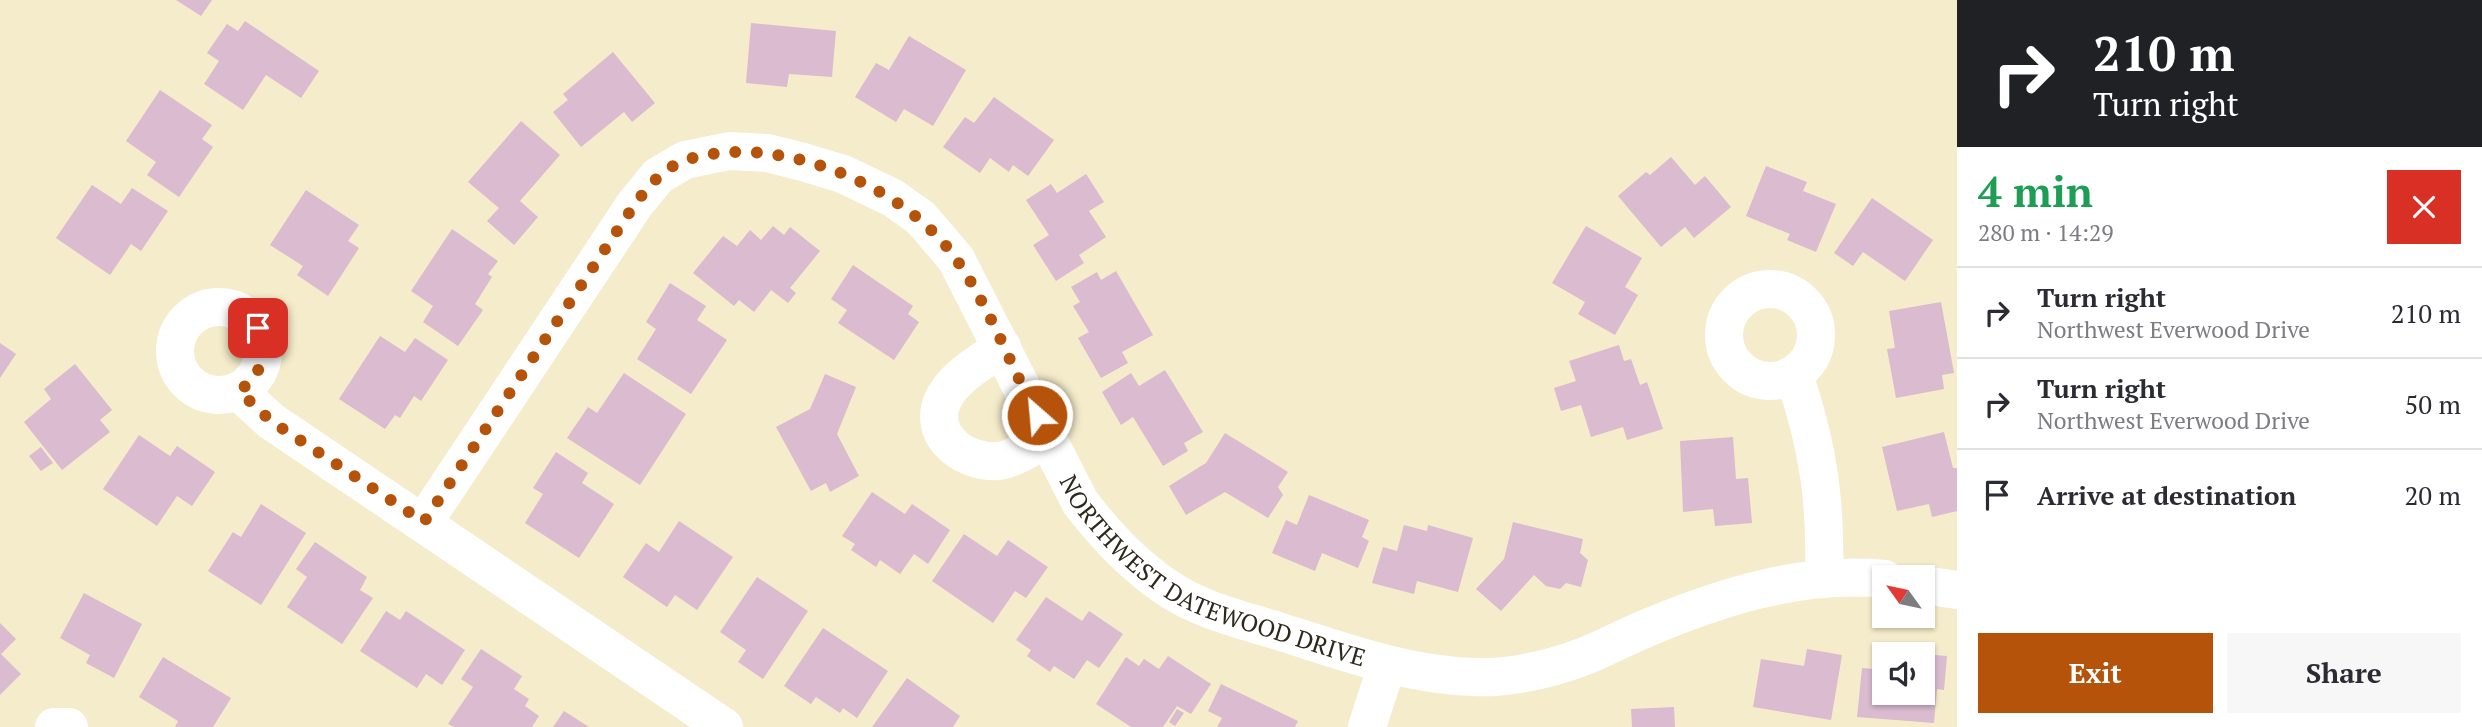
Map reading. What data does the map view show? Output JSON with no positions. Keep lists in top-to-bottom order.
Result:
{
  "streets": {
    "street": ["NORTHWEST DATEWOOD DRIVE"]
  },
  "north": "top left",
  "page": {
    "turn": ["210 m", "Turn right"],
    "heading": ["4 min", "280 m · 14:29"],
    "list": [
      {
        "name": "Turn right",
        "note": "Northwest Everwood Drive",
        "value": "210 m"
      },
      {
        "name": "Turn right",
        "note": "Northwest Everwood Drive",
        "value": "50 m"
      },
      {
        "name": "Arrive at destination",
        "value": "20 m"
      }
    ],
    "buttons": ["Exit", "Share"]
  }
}
